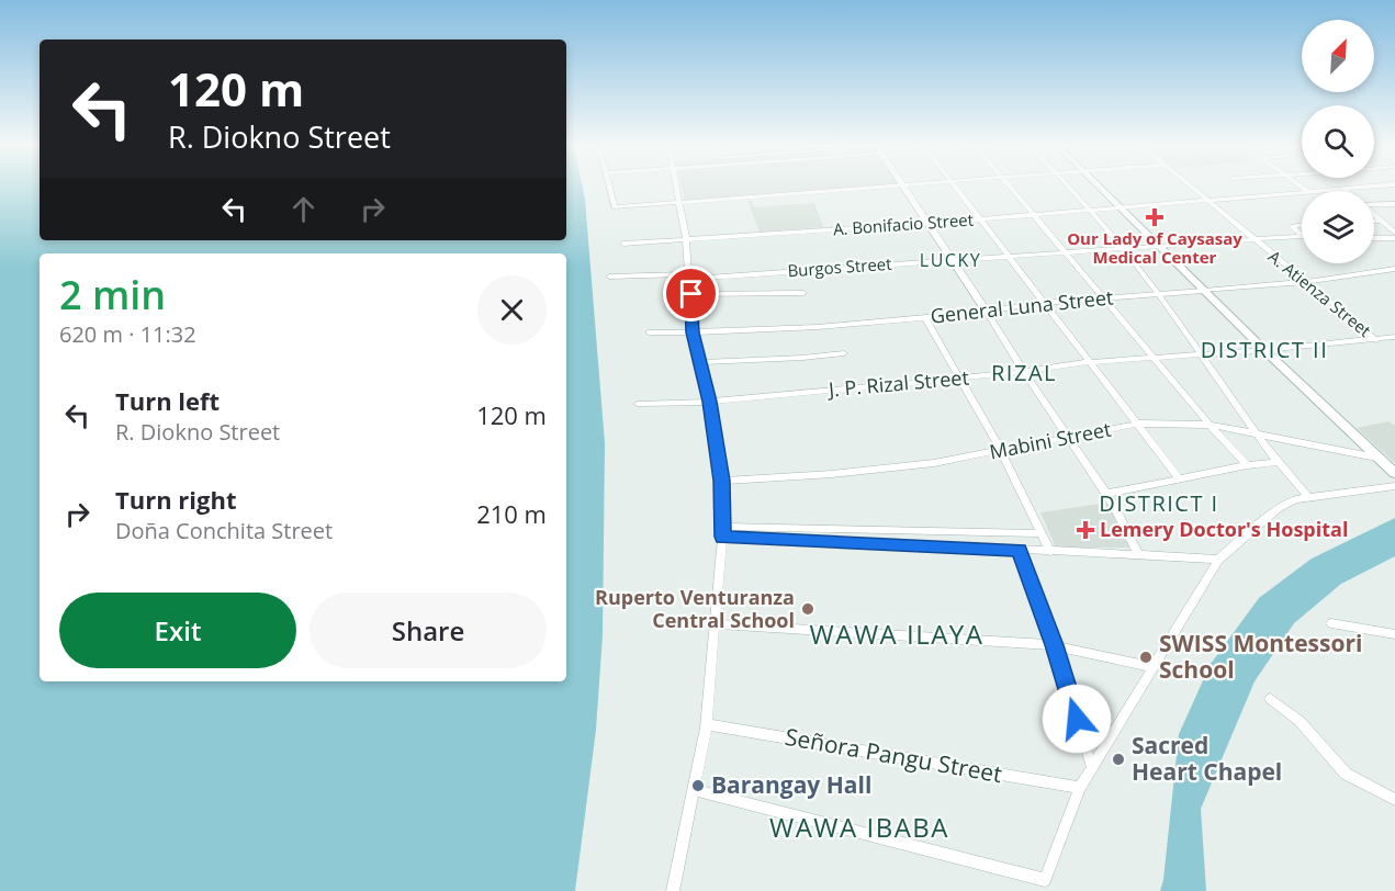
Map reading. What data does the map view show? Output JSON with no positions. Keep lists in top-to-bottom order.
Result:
{
  "streets": {
    "street": [
      "A. Bonifacio Street",
      "Burgos Street",
      "A. Atienza Street",
      "General Luna Street",
      "J. P. Rizal Street",
      "Mabini Street",
      "Señora Pangu Street"
    ]
  },
  "crossings": [
    ["A. Bonifacio Street", "A. Atienza Street"],
    ["Burgos Street", "A. Atienza Street"],
    ["A. Atienza Street", "General Luna Street"],
    ["A. Atienza Street", "J. P. Rizal Street"]
  ],
  "districts": [
    "LUCKY",
    "DISTRICT II",
    "RIZAL",
    "DISTRICT I",
    "WAWA ILAYA",
    "WAWA IBABA"
  ],
  "places": {
    "health": ["Our Lady of Caysasay Medical Center", "Lemery Doctor's Hospital"],
    "other": [
      "Ruperto Venturanza Central School",
      "SWISS Montessori School",
      "Sacred Heart Chapel",
      "Barangay Hall"
    ]
  },
  "north": "top right",
  "page": {
    "turn": ["120 m", "R. Diokno Street"],
    "heading": ["2 min", "620 m · 11:32"],
    "list": [
      {
        "name": "Turn left",
        "note": "R. Diokno Street",
        "value": "120 m"
      },
      {
        "name": "Turn right",
        "note": "Doña Conchita Street",
        "value": "210 m"
      }
    ],
    "buttons": ["Exit", "Share"]
  }
}
